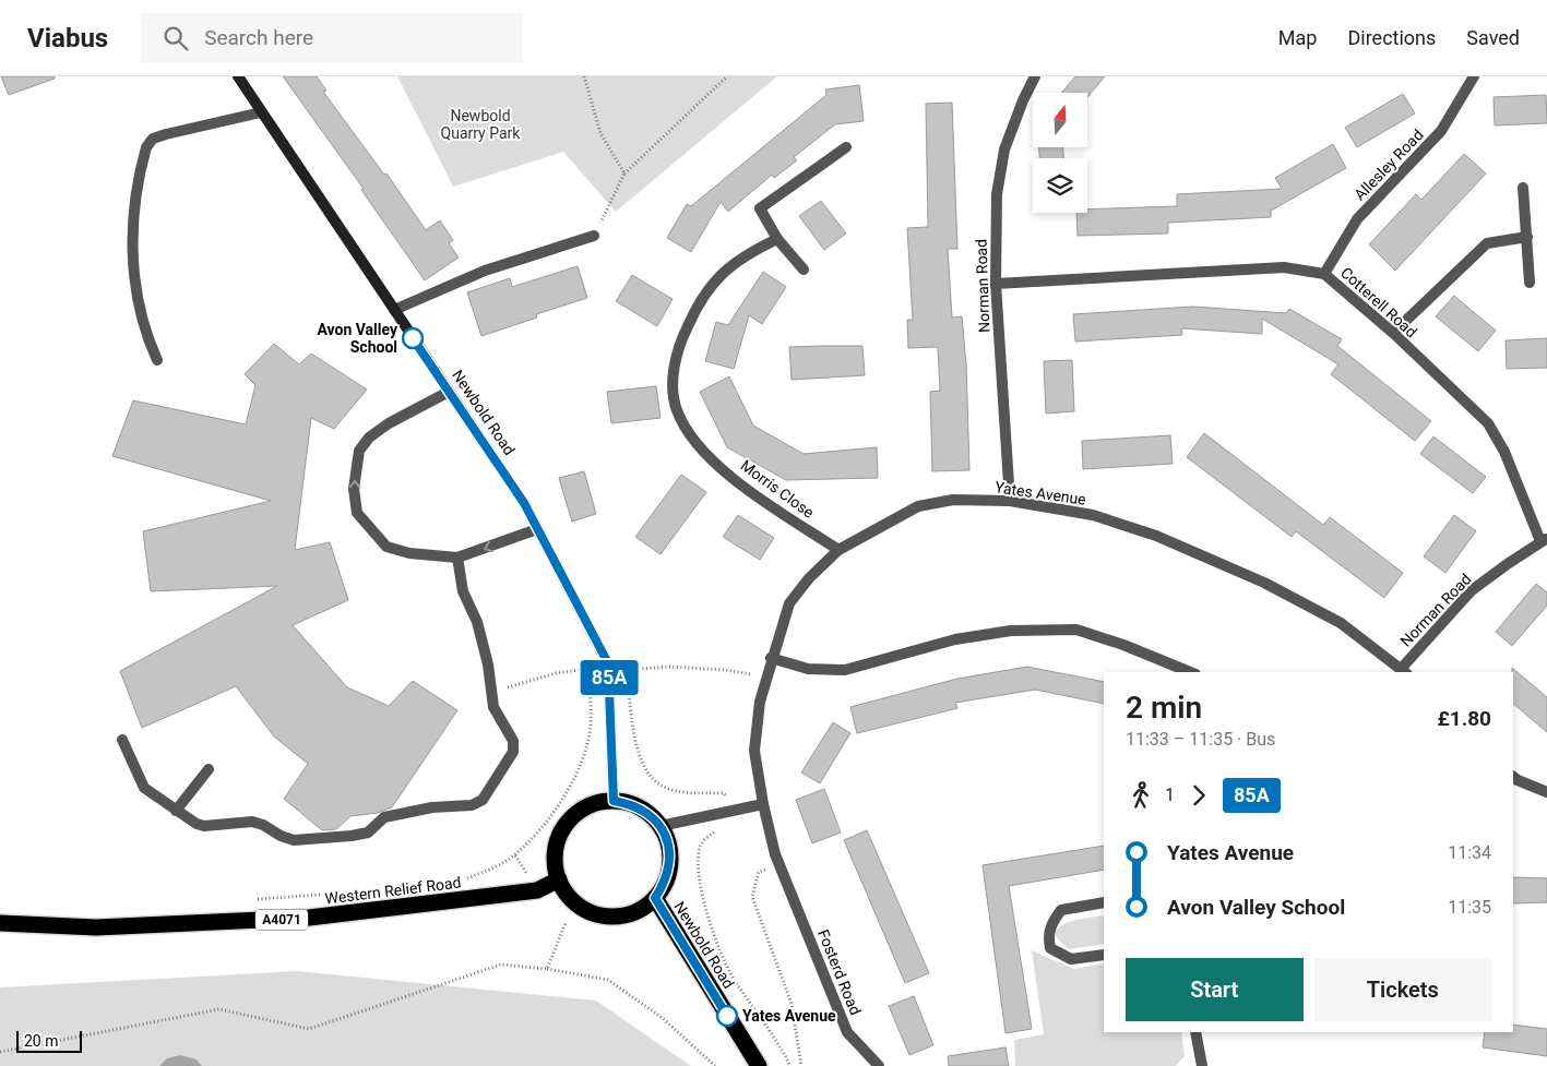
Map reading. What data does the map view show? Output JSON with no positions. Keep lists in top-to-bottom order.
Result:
{
  "streets": {
    "highway": ["Newbold Road", "Western Relief Road", "A4071"],
    "street": [
      "Allesley Road",
      "Norman Road",
      "Cotterell Road",
      "Morris Close",
      "Yates Avenue",
      "Fosterd Road"
    ]
  },
  "crossings": [
    ["Allesley Road", "Cotterell Road"],
    ["Norman Road", "Cotterell Road"],
    ["Norman Road", "Yates Avenue"],
    ["Newbold Road", "Western Relief Road"],
    ["Morris Close", "Yates Avenue"],
    ["Yates Avenue", "Fosterd Road"]
  ],
  "parks": ["Newbold Quarry Park"],
  "places": ["Avon Valley School", "Yates Avenue"],
  "lines": ["bus line 85A"],
  "scale_bar": "20 m",
  "north": "top",
  "page": {
    "header": "Viabus",
    "search": "Search here",
    "nav": ["Map", "Directions", "Saved"],
    "on_map": "85A",
    "heading": ["2 min", "11:33 – 11:35 · Bus", "£1.80"],
    "legs": ["1", "85A"],
    "list": [
      {
        "name": "Yates Avenue",
        "value": "11:34"
      },
      {
        "name": "Avon Valley School",
        "value": "11:35"
      }
    ],
    "buttons": ["Start", "Tickets"],
    "scale": "20 m"
  }
}
